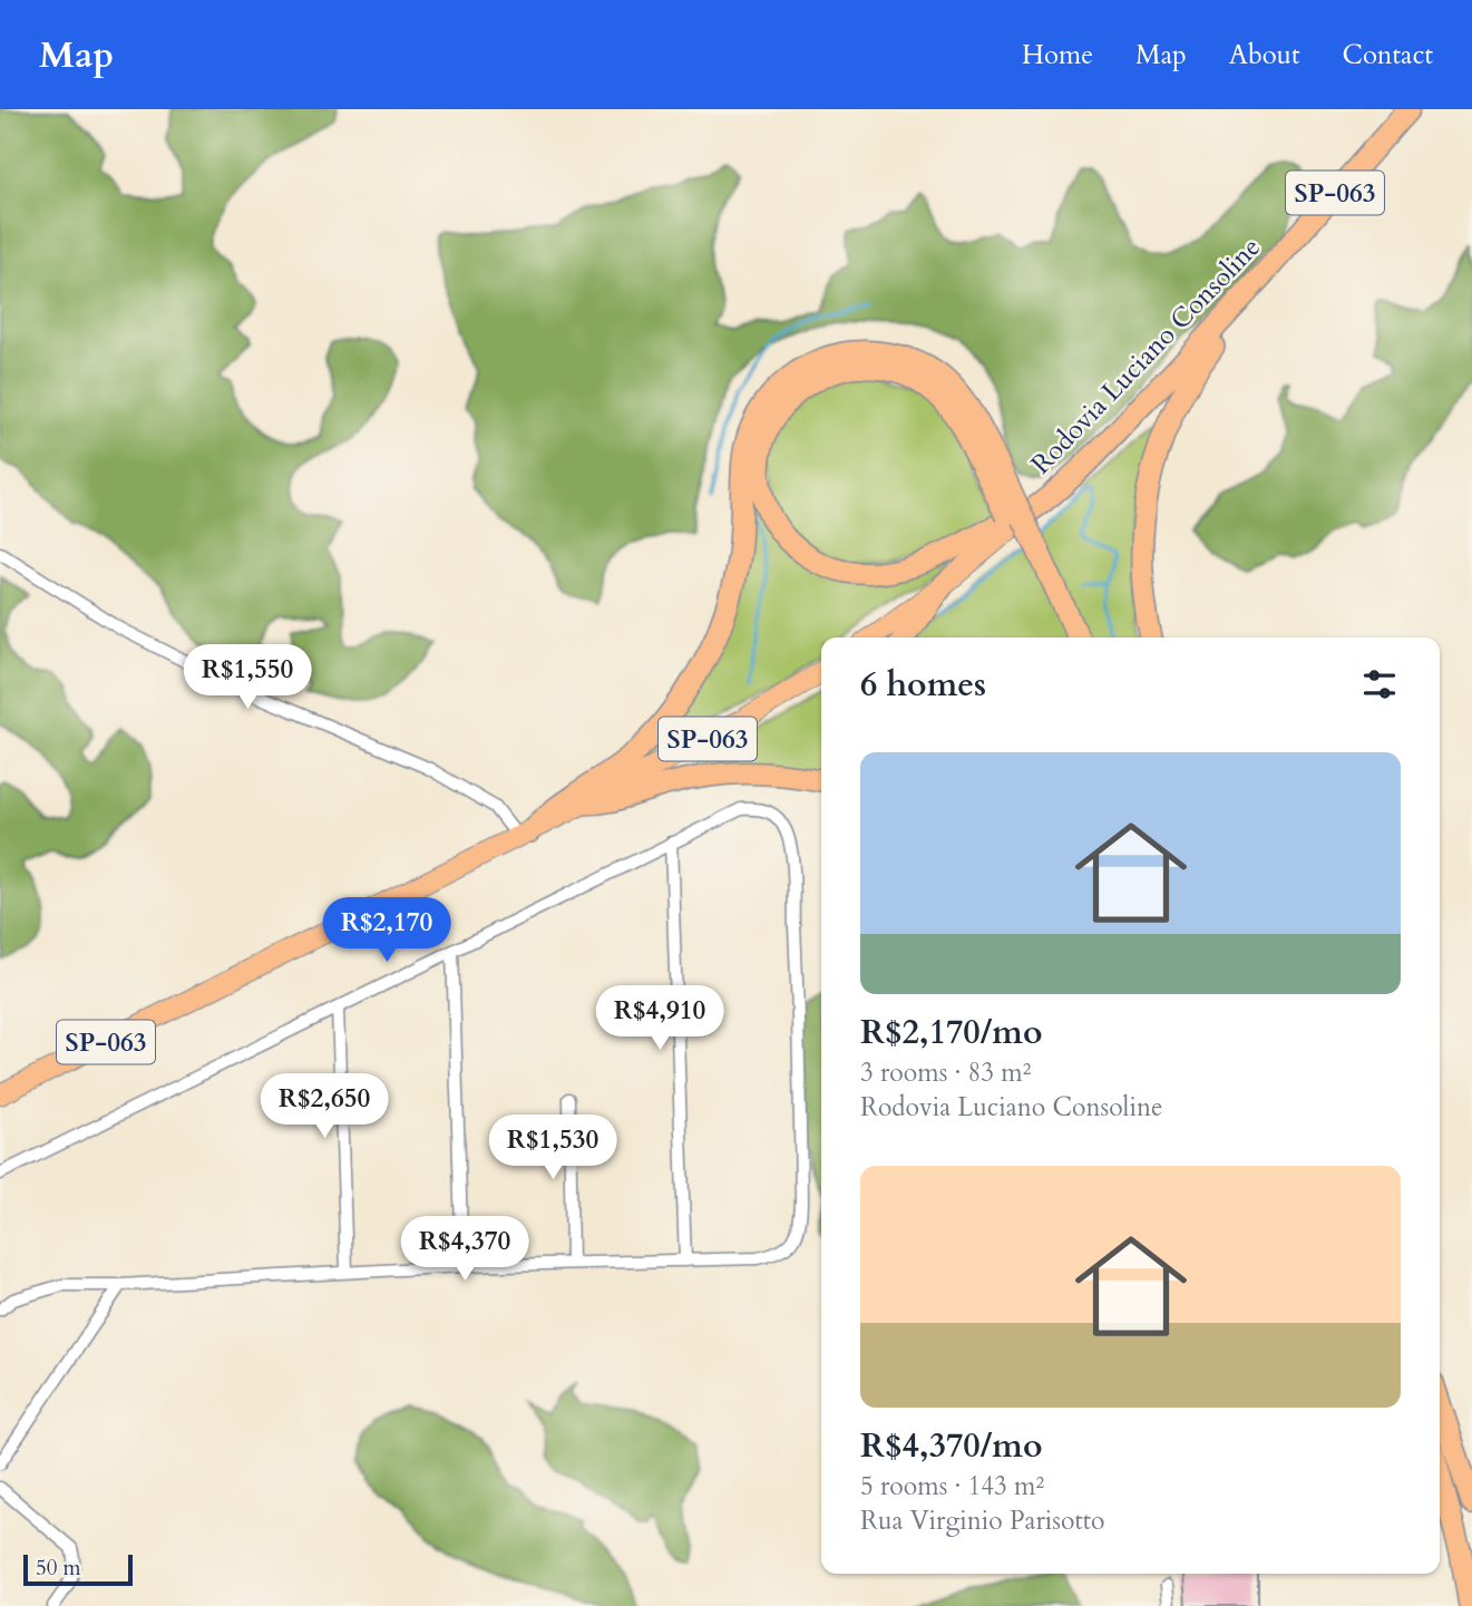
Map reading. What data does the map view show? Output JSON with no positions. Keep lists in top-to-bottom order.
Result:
{
  "streets": {
    "highway": ["SP-063", "Rodovia Luciano Consoline"]
  },
  "scale_bar": "50 m",
  "page": {
    "header": "Map",
    "nav": [
      "Home",
      "Map",
      "About",
      "Contact"
    ],
    "heading": "6 homes",
    "price": [
      "R$1,550",
      "R$2,170",
      "R$4,910",
      "R$2,650",
      "R$1,530",
      "R$4,370"
    ],
    "list": [
      {
        "name": "R$2,170/mo",
        "note": "3 rooms · 83 m² · Rodovia Luciano Consoline"
      },
      {
        "name": "R$4,370/mo",
        "note": "5 rooms · 143 m² · Rua Virginio Parisotto"
      }
    ],
    "scale": "50 m"
  }
}
